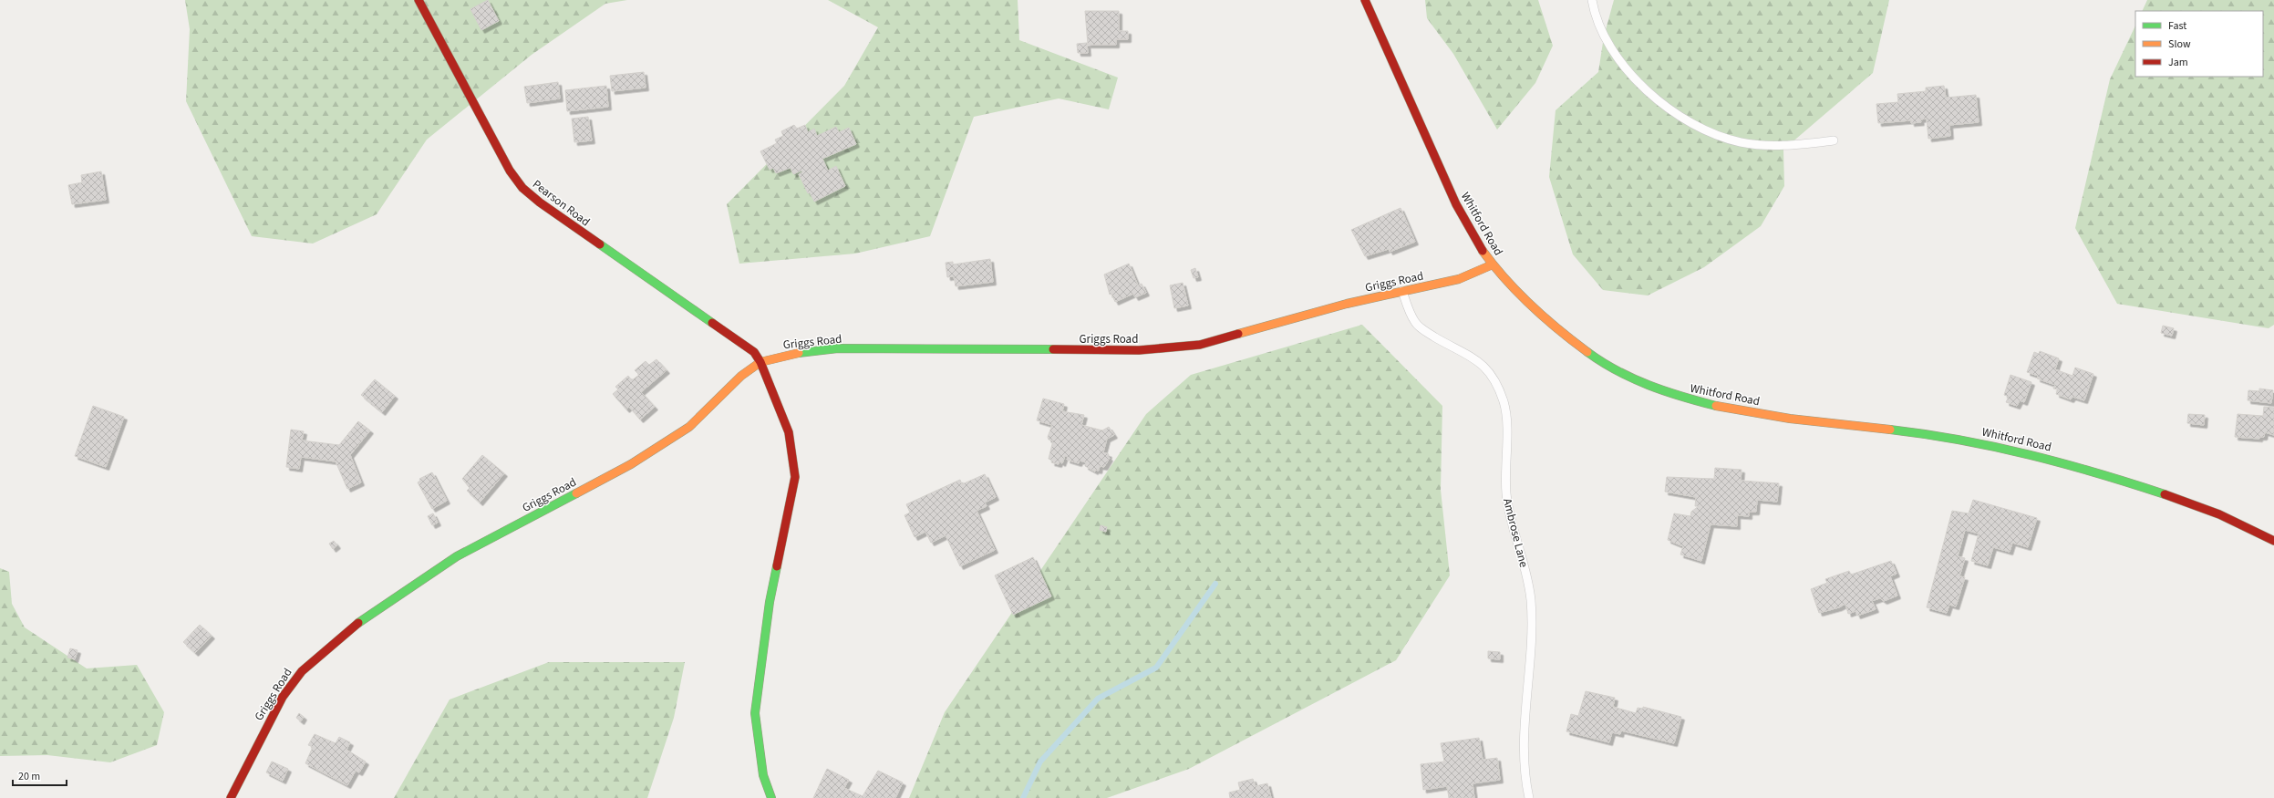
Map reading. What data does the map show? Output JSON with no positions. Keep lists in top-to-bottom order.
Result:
{
  "streets": {
    "street": ["Pearson Road", "Whitford Road", "Griggs Road"],
    "lane": ["Ambrose Lane"]
  },
  "crossings": [
    ["Pearson Road", "Griggs Road"],
    ["Whitford Road", "Griggs Road"],
    ["Griggs Road", "Ambrose Lane"]
  ],
  "legend": ["Fast", "Slow", "Jam"],
  "scale_bar": "20 m"
}
